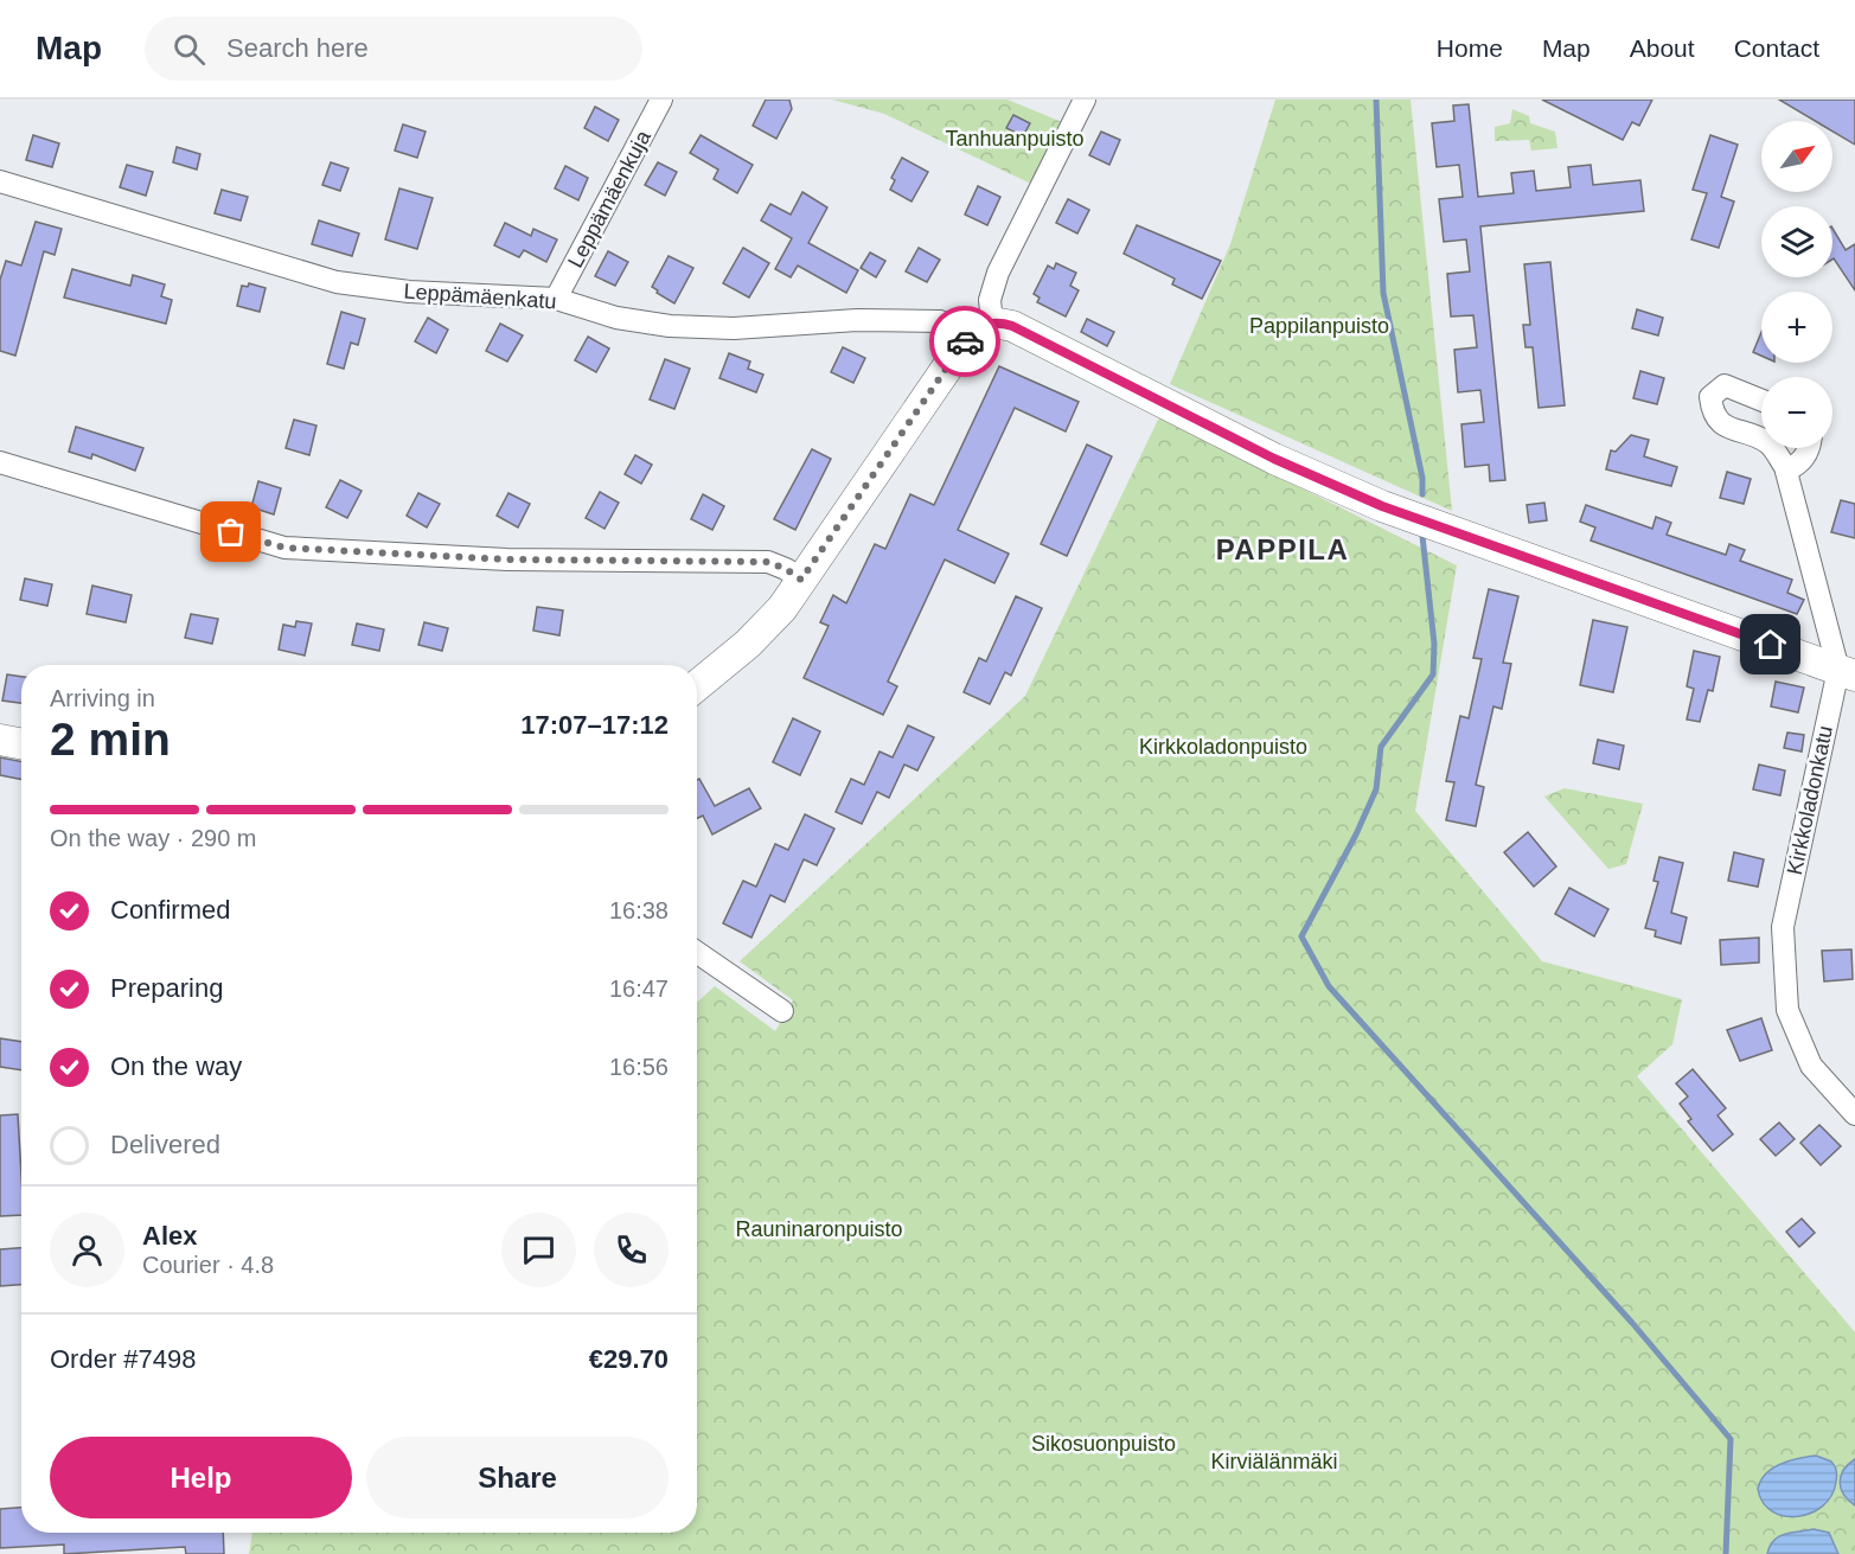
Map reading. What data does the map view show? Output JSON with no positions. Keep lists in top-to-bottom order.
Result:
{
  "streets": {
    "street": ["Leppämäenkuja", "Leppämäenkatu", "Kirkkoladonkatu"]
  },
  "crossings": [
    ["Leppämäenkuja", "Leppämäenkatu"]
  ],
  "districts": ["PAPPILA"],
  "parks": [
    "Tanhuanpuisto",
    "Pappilanpuisto",
    "Kirkkoladonpuisto",
    "Rauninaronpuisto",
    "Sikosuonpuisto",
    "Kirviälänmäki"
  ],
  "north": "top right",
  "page": {
    "header": "Map",
    "search": "Search here",
    "nav": [
      "Home",
      "Map",
      "About",
      "Contact"
    ],
    "map_buttons": ["+", "−"],
    "heading": ["2 min", "Arriving in", "17:07–17:12"],
    "panel": [
      "Alex",
      "Courier · 4.8",
      "Order #7498",
      "€29.70"
    ],
    "bar": "On the way · 290 m",
    "list": [
      ["Confirmed", "16:38"],
      ["Preparing", "16:47"],
      ["On the way", "16:56"],
      "Delivered"
    ],
    "buttons": ["Help", "Share"]
  }
}
